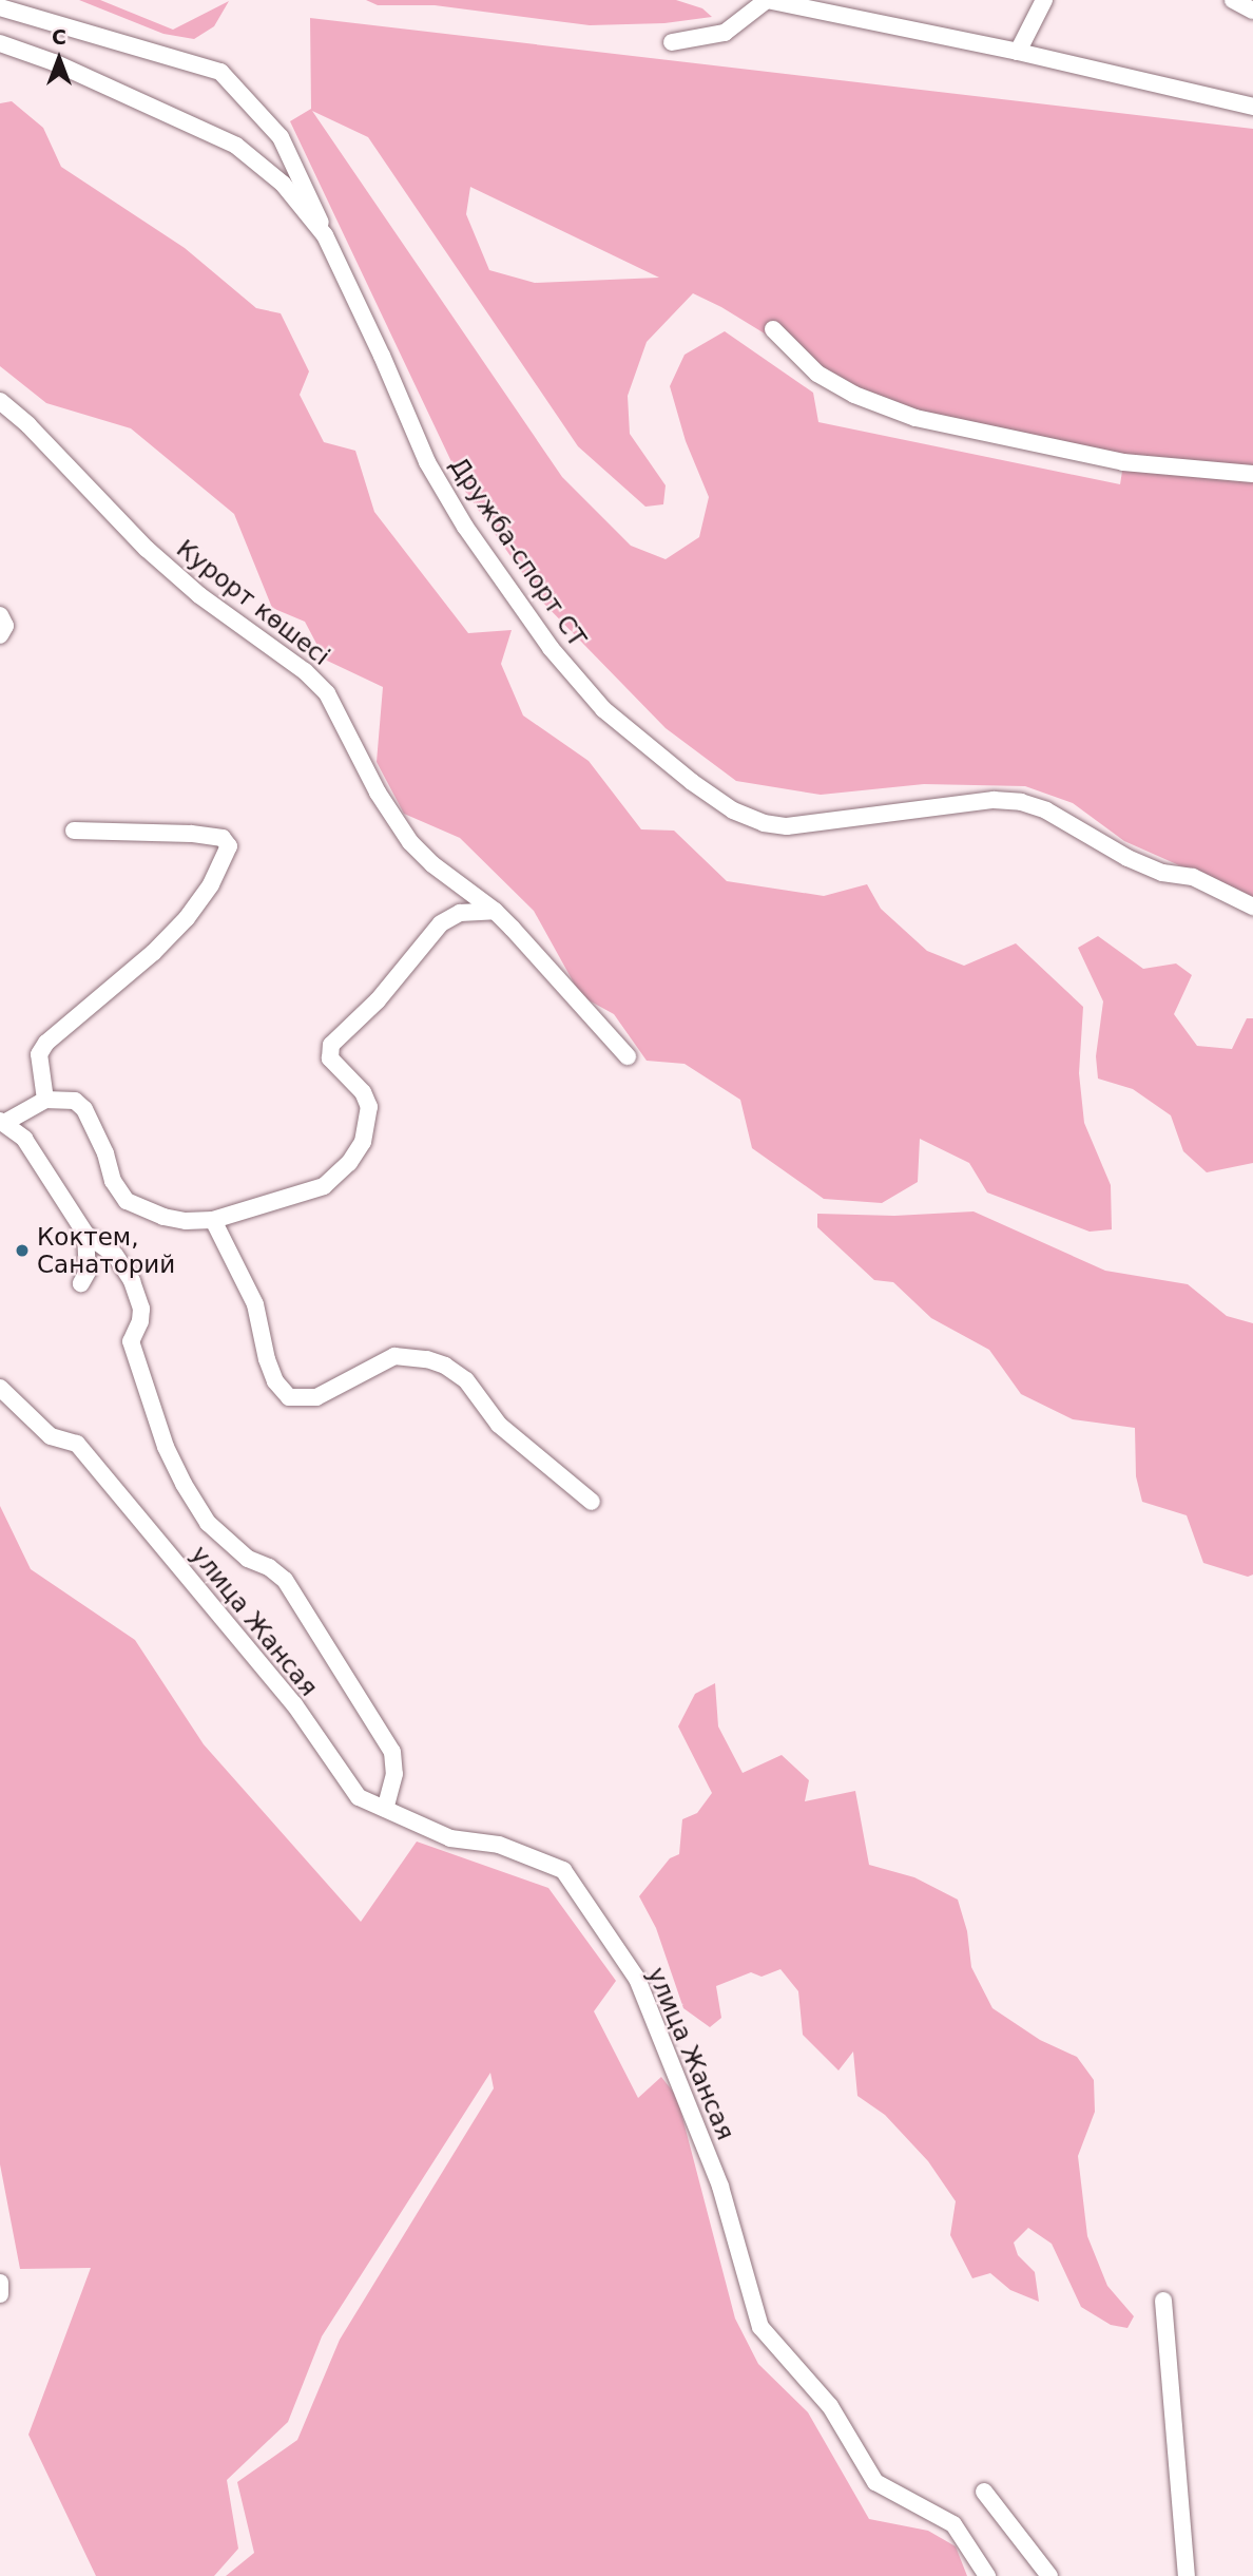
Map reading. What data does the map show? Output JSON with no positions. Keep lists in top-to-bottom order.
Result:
{
  "streets": {
    "street": ["Дружба-спорт СТ", "Курорт көшесі", "улица Жансая"]
  },
  "places": ["Коктем, Санаторий"],
  "north": "top"
}
